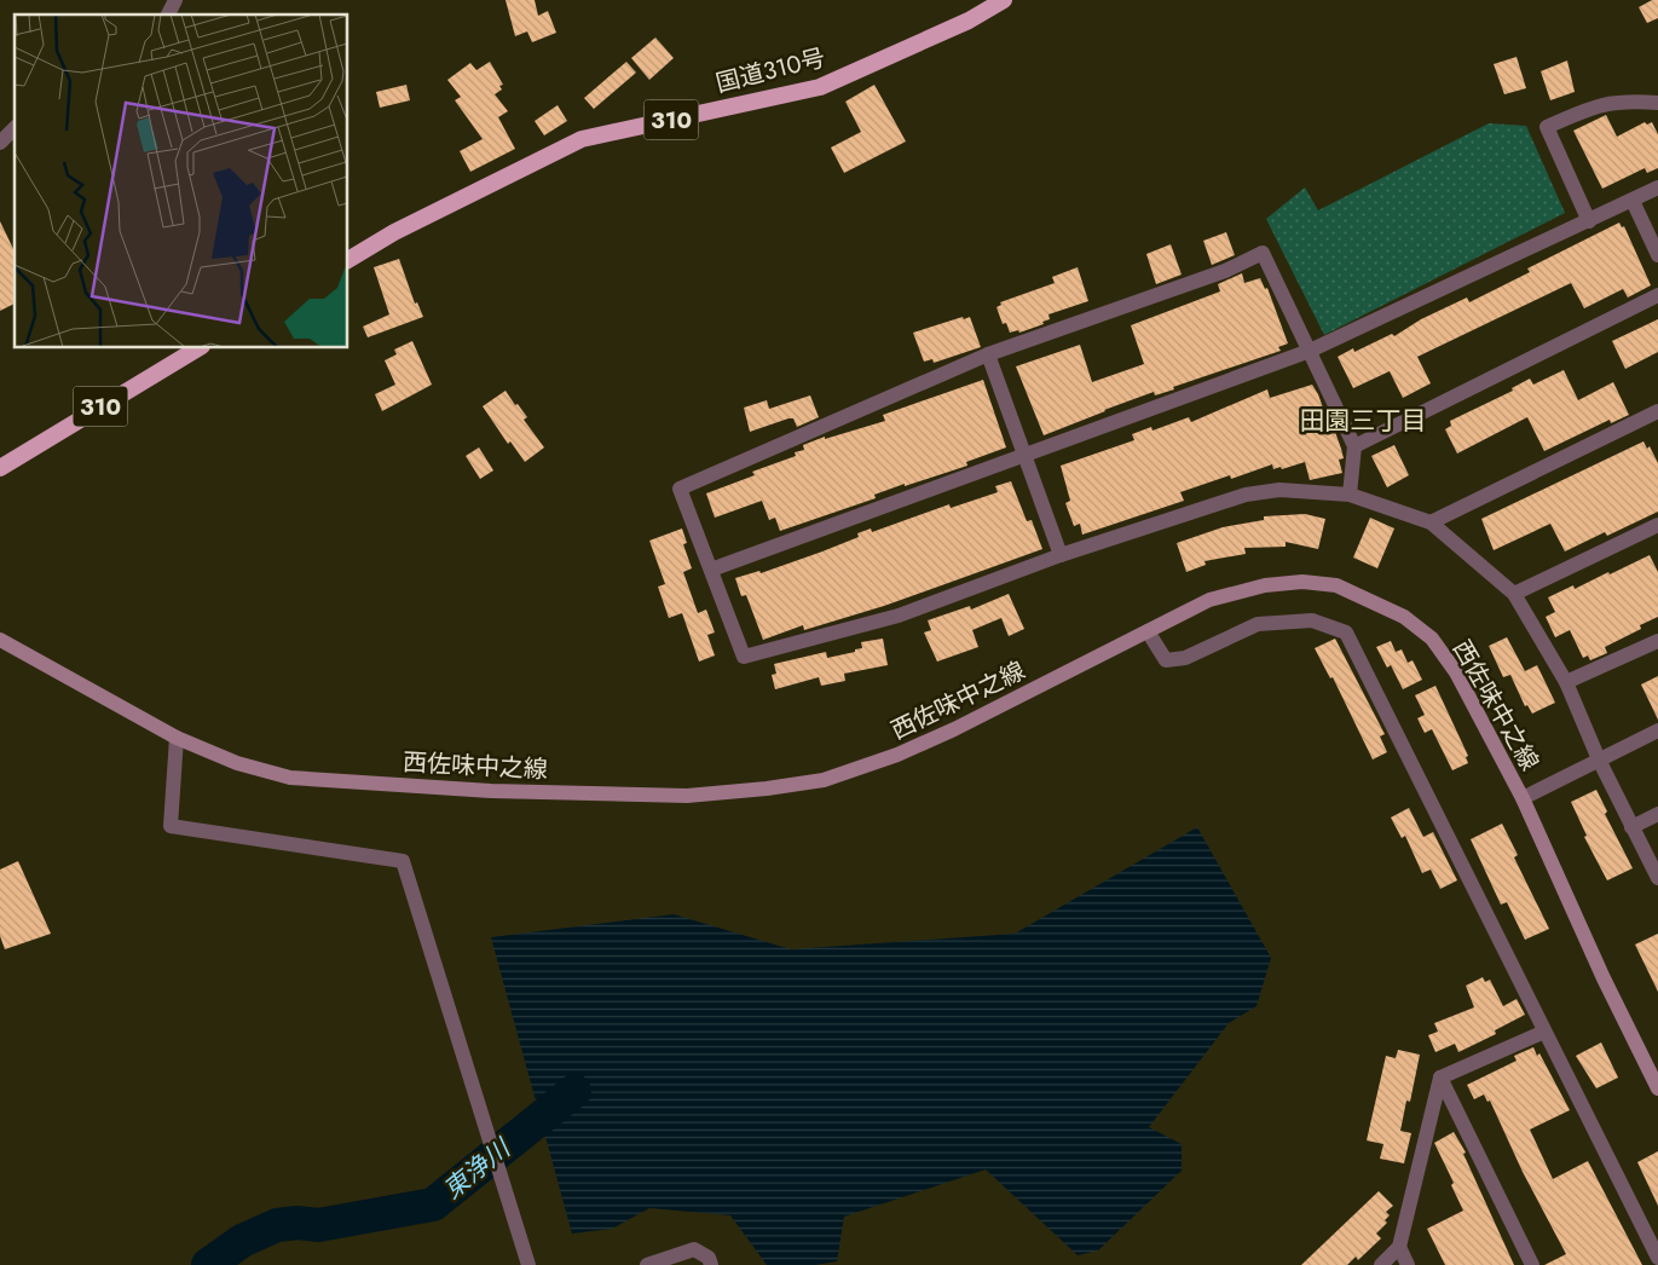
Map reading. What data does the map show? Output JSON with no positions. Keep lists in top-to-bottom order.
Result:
{
  "streets": {
    "highway": ["国道310号", "310"],
    "main road": ["西佐味中之線"]
  },
  "districts": ["田園三丁目"],
  "water": ["東浄川"]
}
